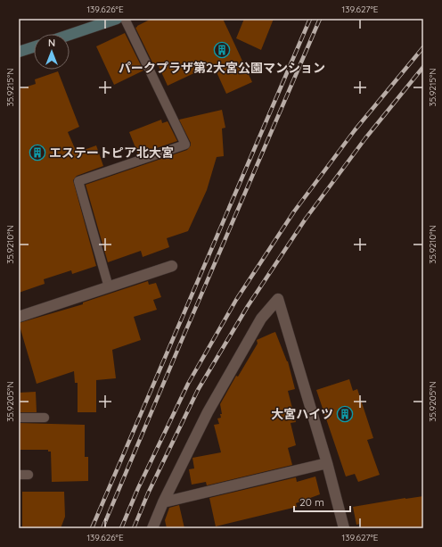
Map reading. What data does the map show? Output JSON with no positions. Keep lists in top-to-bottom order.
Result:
{
  "places": {
    "building": ["パークプラザ第2大宮公園マンション", "エステートピア北大宮", "大宮ハイツ"]
  },
  "scale_bar": "20 m",
  "north": "top",
  "coordinates": [
    "139.626°E",
    "139.627°E",
    "35.9215°N",
    "35.9210°N",
    "35.9205°N"
  ]
}
